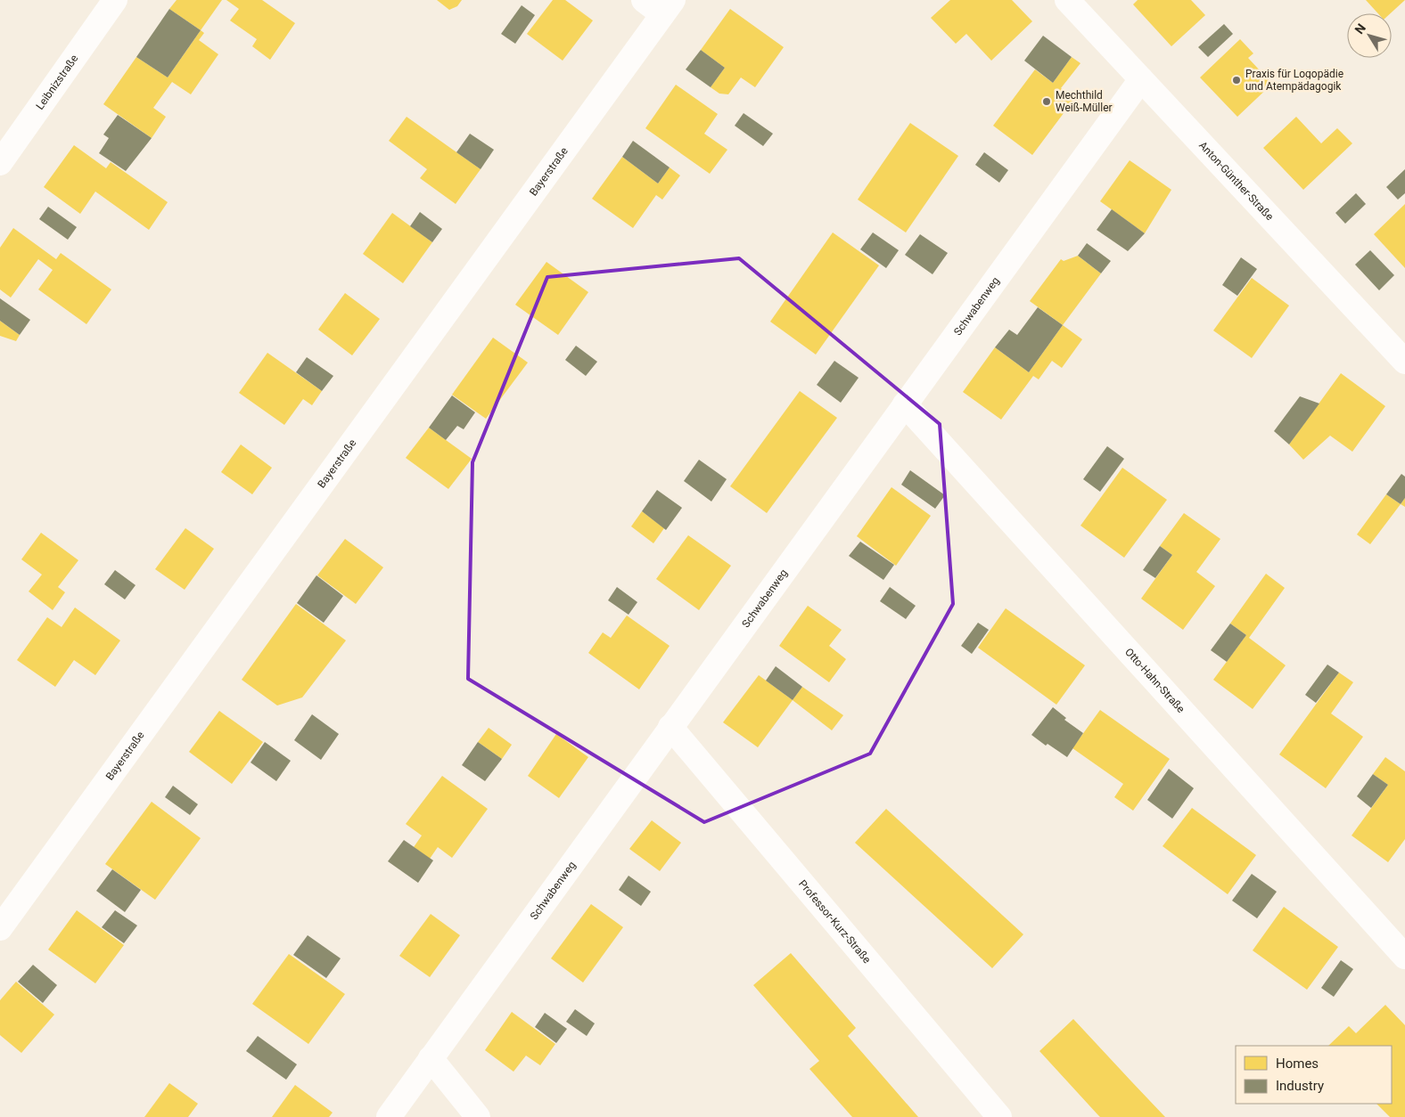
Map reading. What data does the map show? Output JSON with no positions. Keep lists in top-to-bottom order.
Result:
{
  "streets": {
    "street": [
      "Leibnizstraße",
      "Bayerstraße",
      "Anton-Günther-Straße",
      "Schwabenweg",
      "Otto-Hahn-Straße",
      "Professor-Kurz-Straße"
    ]
  },
  "crossings": [
    ["Anton-Günther-Straße", "Schwabenweg"],
    ["Schwabenweg", "Otto-Hahn-Straße"],
    ["Schwabenweg", "Professor-Kurz-Straße"]
  ],
  "places": ["Praxis für Logopädie und Atempädagogik", "Mechthild Weiß-Müller"],
  "legend": ["Homes", "Industry"],
  "north": "top left"
}
